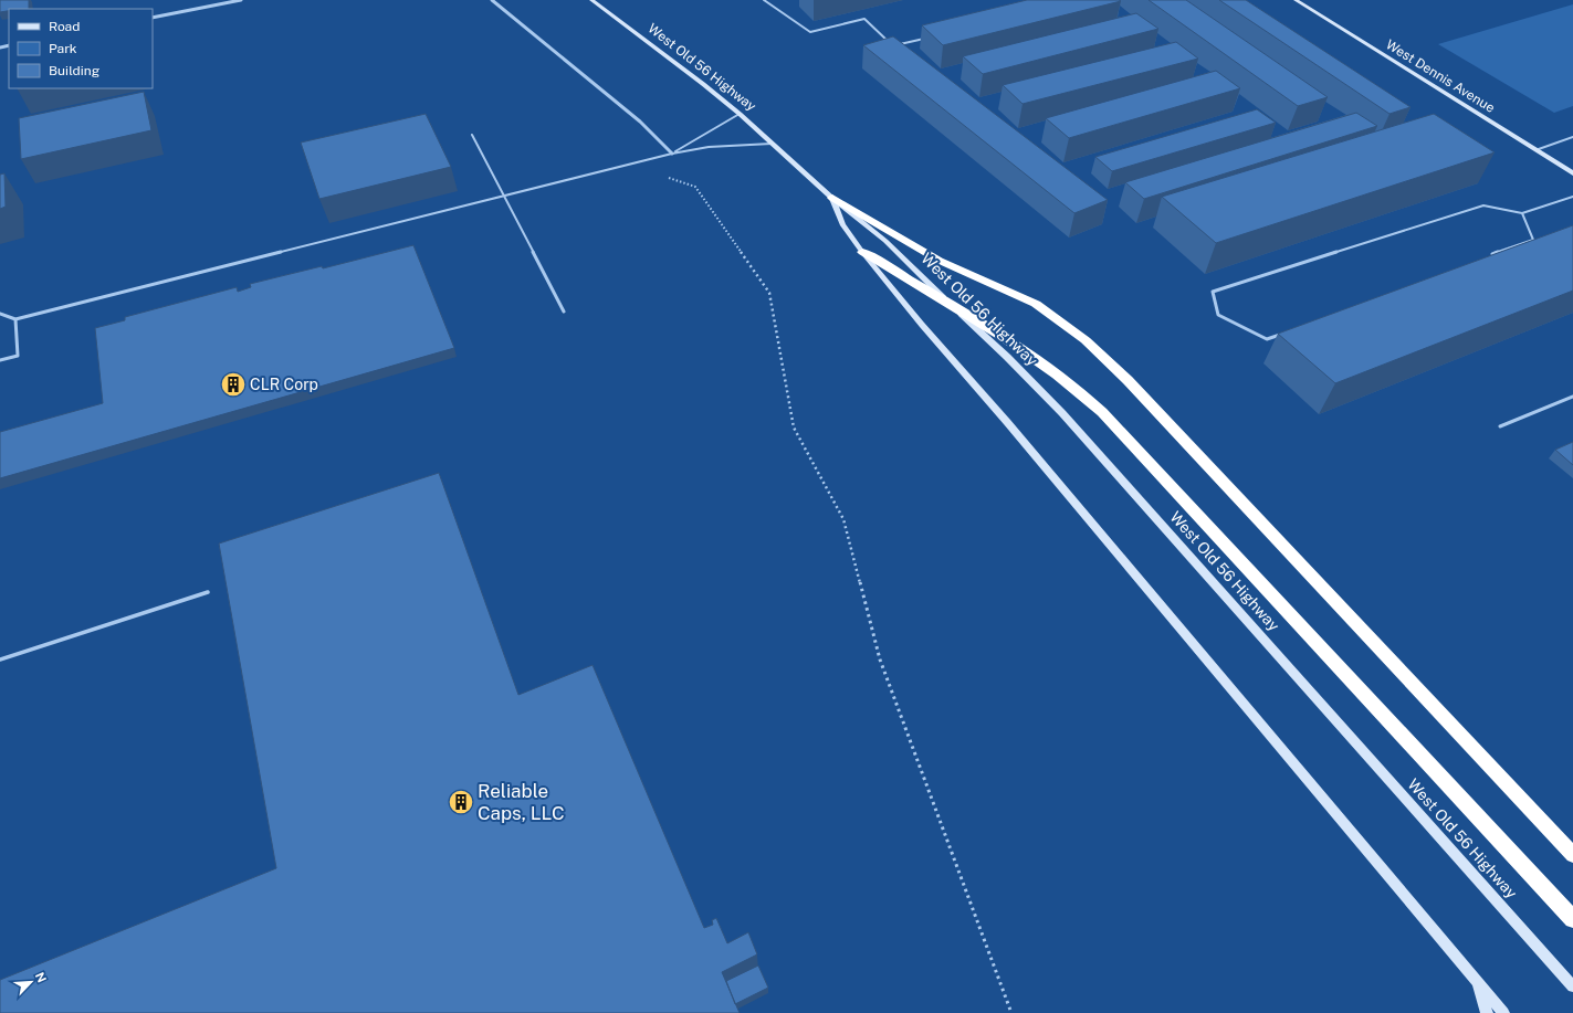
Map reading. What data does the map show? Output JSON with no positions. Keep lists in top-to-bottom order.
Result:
{
  "streets": {
    "main road": ["West Old 56 Highway", "West Dennis Avenue"]
  },
  "places": {
    "building": ["CLR Corp", "Reliable Caps, LLC"]
  },
  "legend": ["Road", "Park", "Building"],
  "north": "top right"
}
